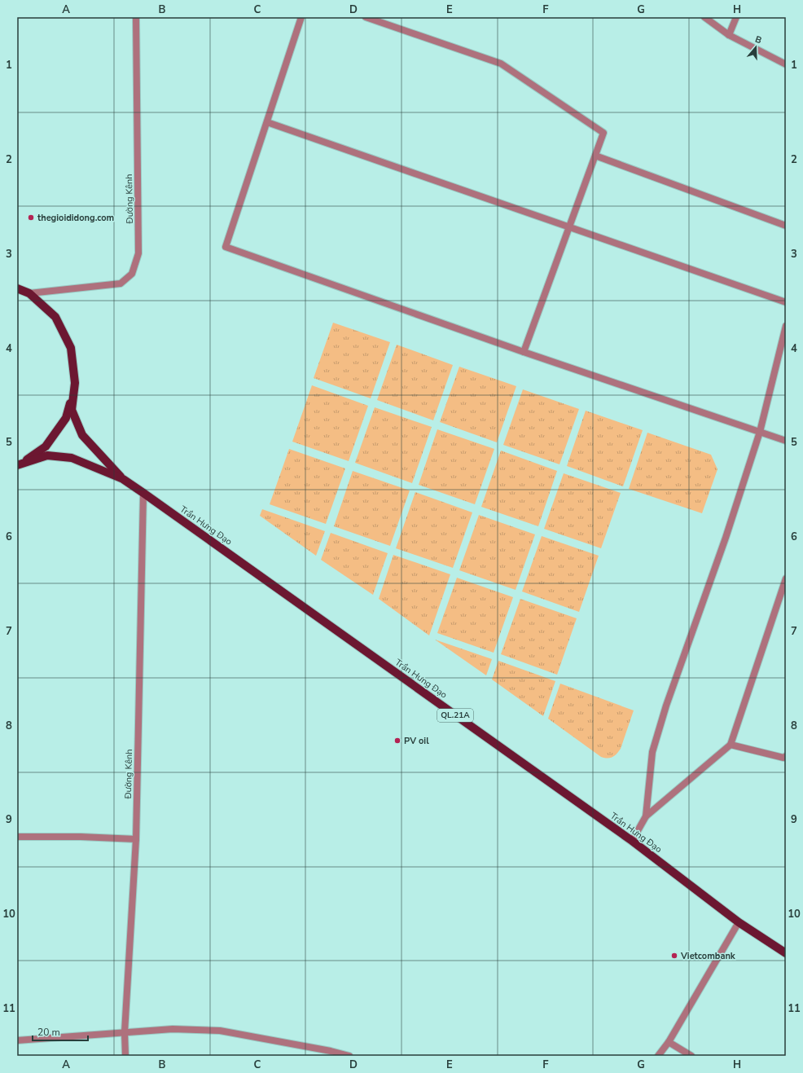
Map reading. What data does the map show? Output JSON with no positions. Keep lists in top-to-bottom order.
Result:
{
  "streets": {
    "main road": ["Trần Hưng Đạo", "QL.21A"],
    "street": ["Đường Kênh"]
  },
  "crossings": [
    ["Đường Kênh", "Trần Hưng Đạo"]
  ],
  "places": ["thegioididong.com", "PV oil", "Vietcombank"],
  "scale_bar": "20 m",
  "north": "top",
  "grid": {
    "columns": [
      "A",
      "B",
      "C",
      "D",
      "E",
      "F",
      "G",
      "H"
    ],
    "rows": [
      "1",
      "2",
      "3",
      "4",
      "5",
      "6",
      "7",
      "8",
      "9",
      "10",
      "11"
    ]
  }
}
